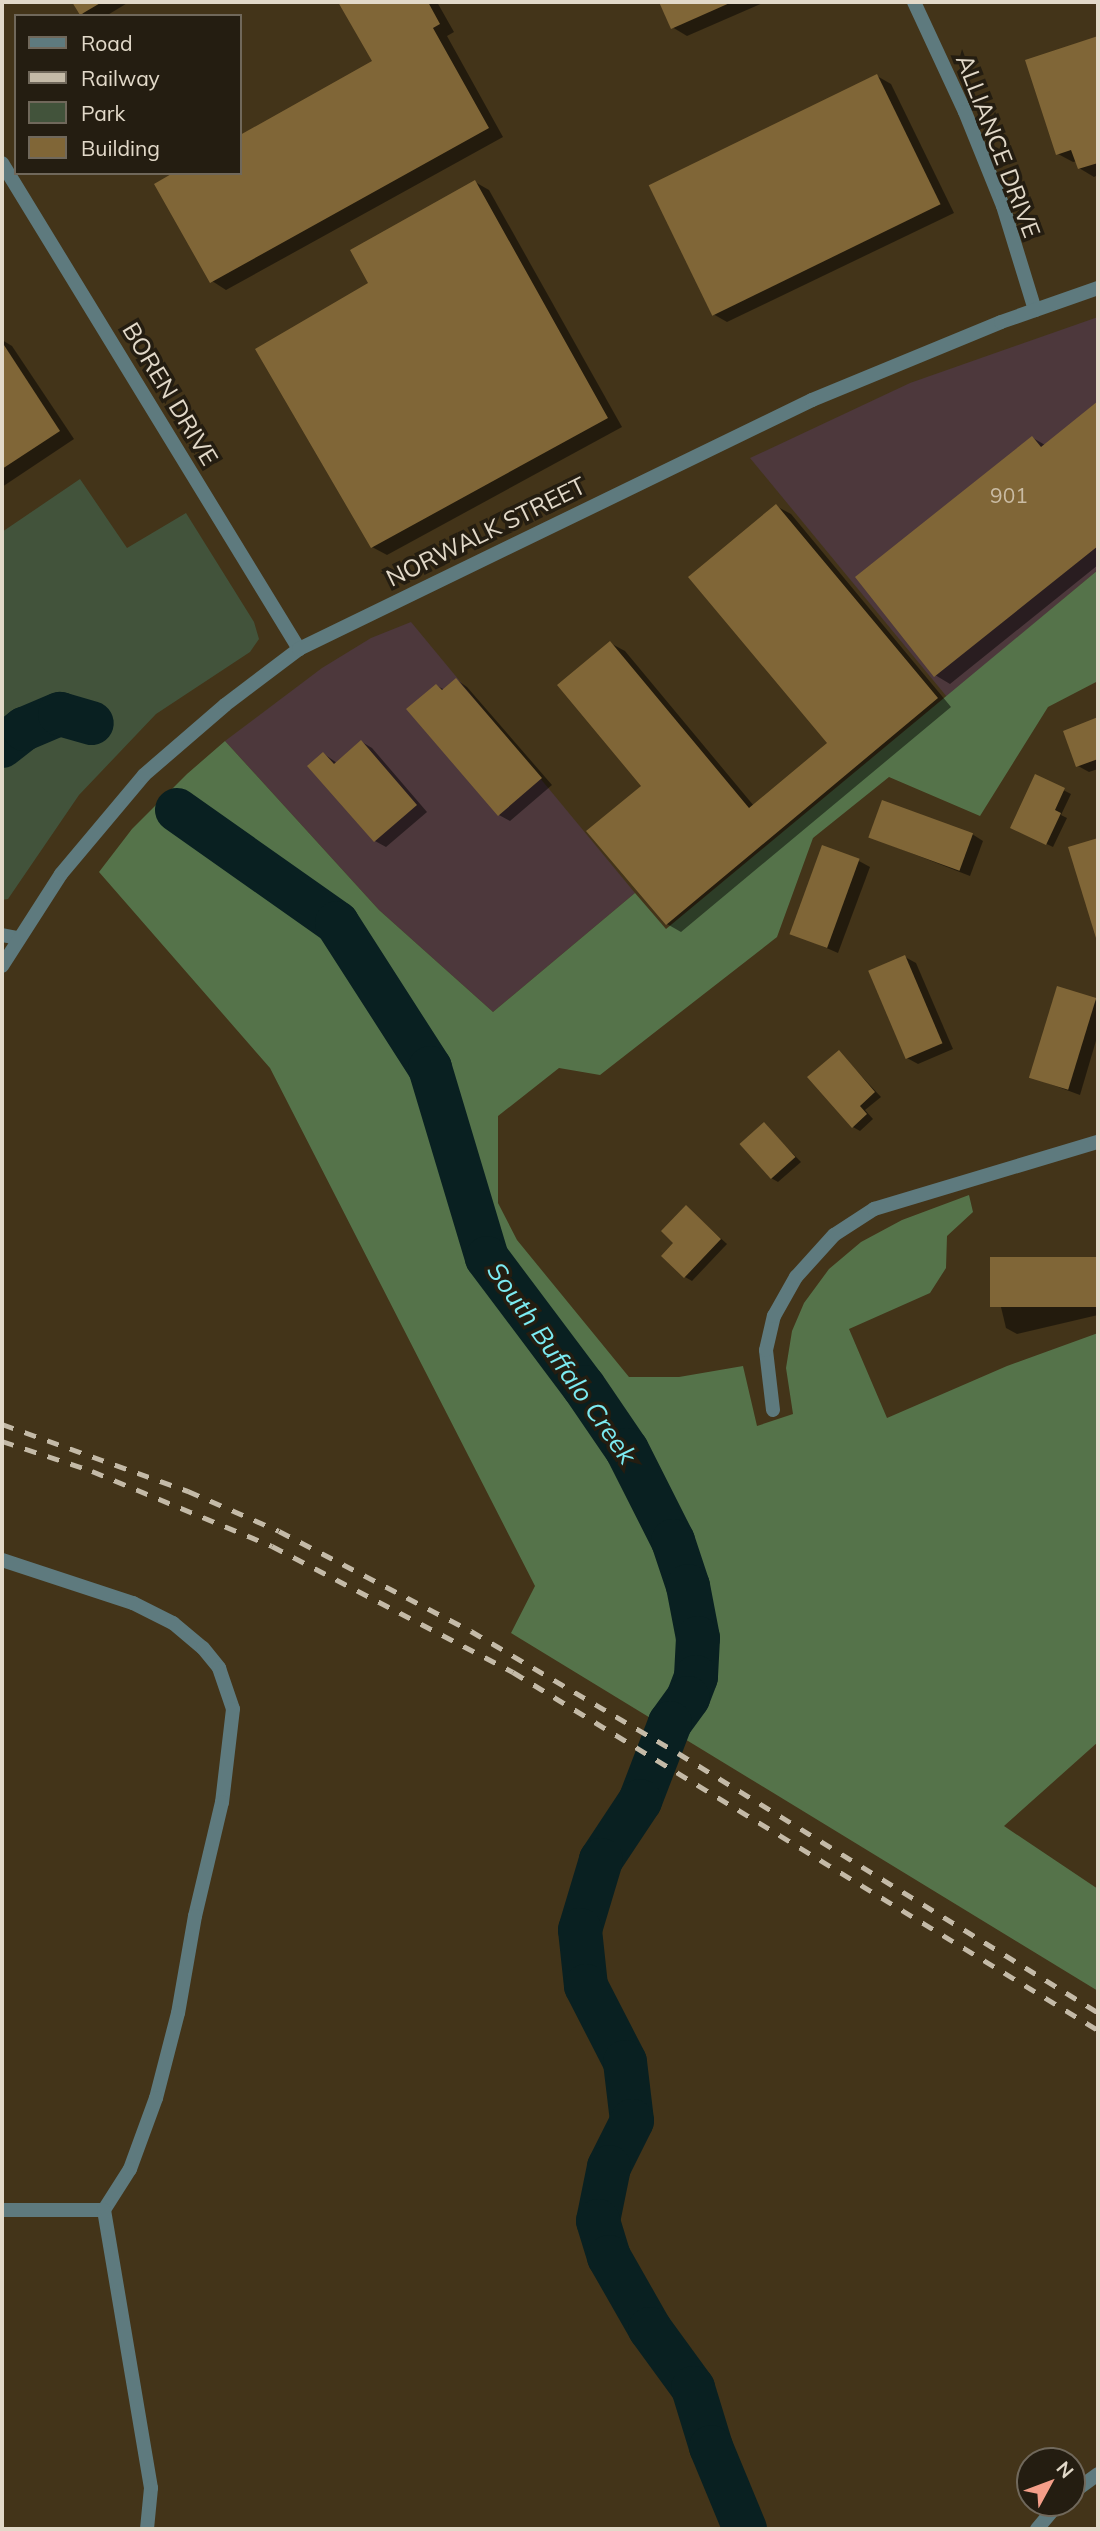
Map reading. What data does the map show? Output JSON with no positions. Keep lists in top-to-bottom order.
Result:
{
  "streets": {
    "street": ["ALLIANCE DRIVE", "BOREN DRIVE", "NORWALK STREET"]
  },
  "crossings": [
    ["ALLIANCE DRIVE", "NORWALK STREET"],
    ["BOREN DRIVE", "NORWALK STREET"]
  ],
  "water": ["South Buffalo Creek"],
  "house_numbers": ["901"],
  "legend": [
    "Road",
    "Railway",
    "Park",
    "Building"
  ],
  "north": "top right"
}
